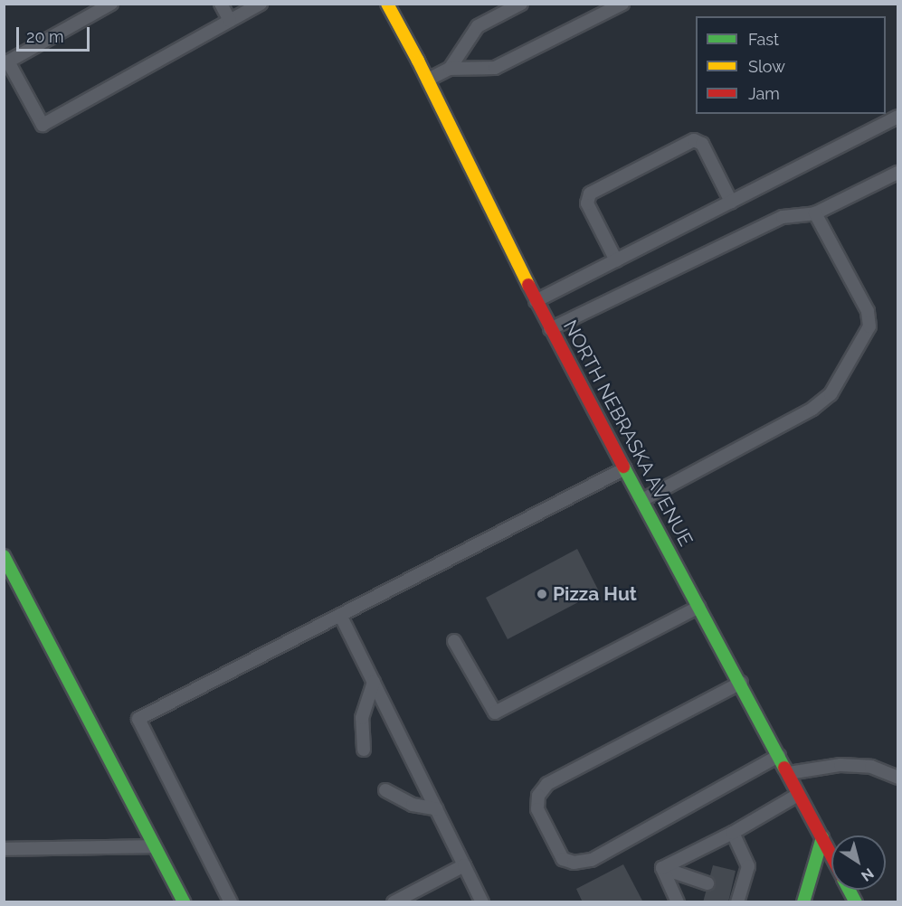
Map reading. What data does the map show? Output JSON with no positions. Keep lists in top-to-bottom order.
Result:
{
  "streets": {
    "main road": ["NORTH NEBRASKA AVENUE"]
  },
  "places": ["Pizza Hut"],
  "legend": ["Fast", "Slow", "Jam"],
  "scale_bar": "20 m",
  "north": "bottom right"
}
